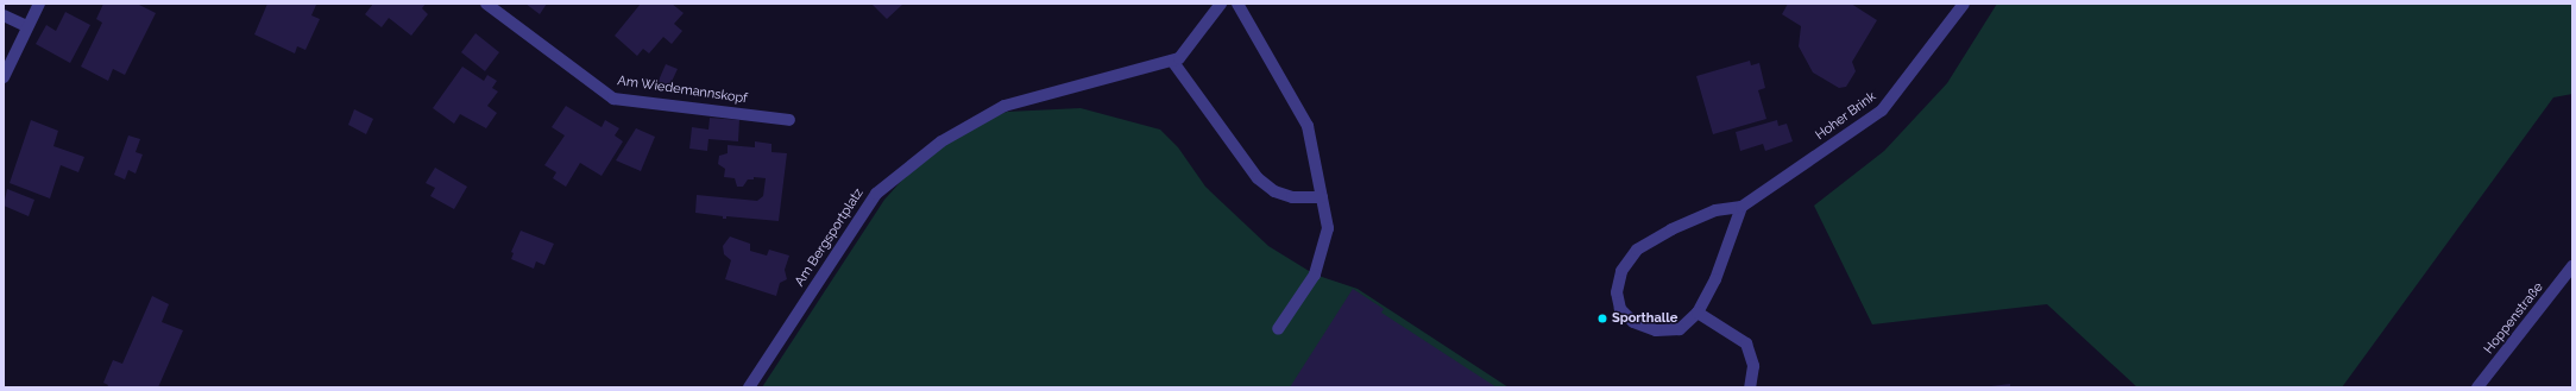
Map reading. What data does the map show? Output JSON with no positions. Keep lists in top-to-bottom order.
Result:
{
  "streets": {
    "street": [
      "Am Wiedemannskopf",
      "Hoher Brink",
      "Am Bergsportplatz",
      "Hoppenstraße"
    ]
  },
  "places": ["Sporthalle"]
}
